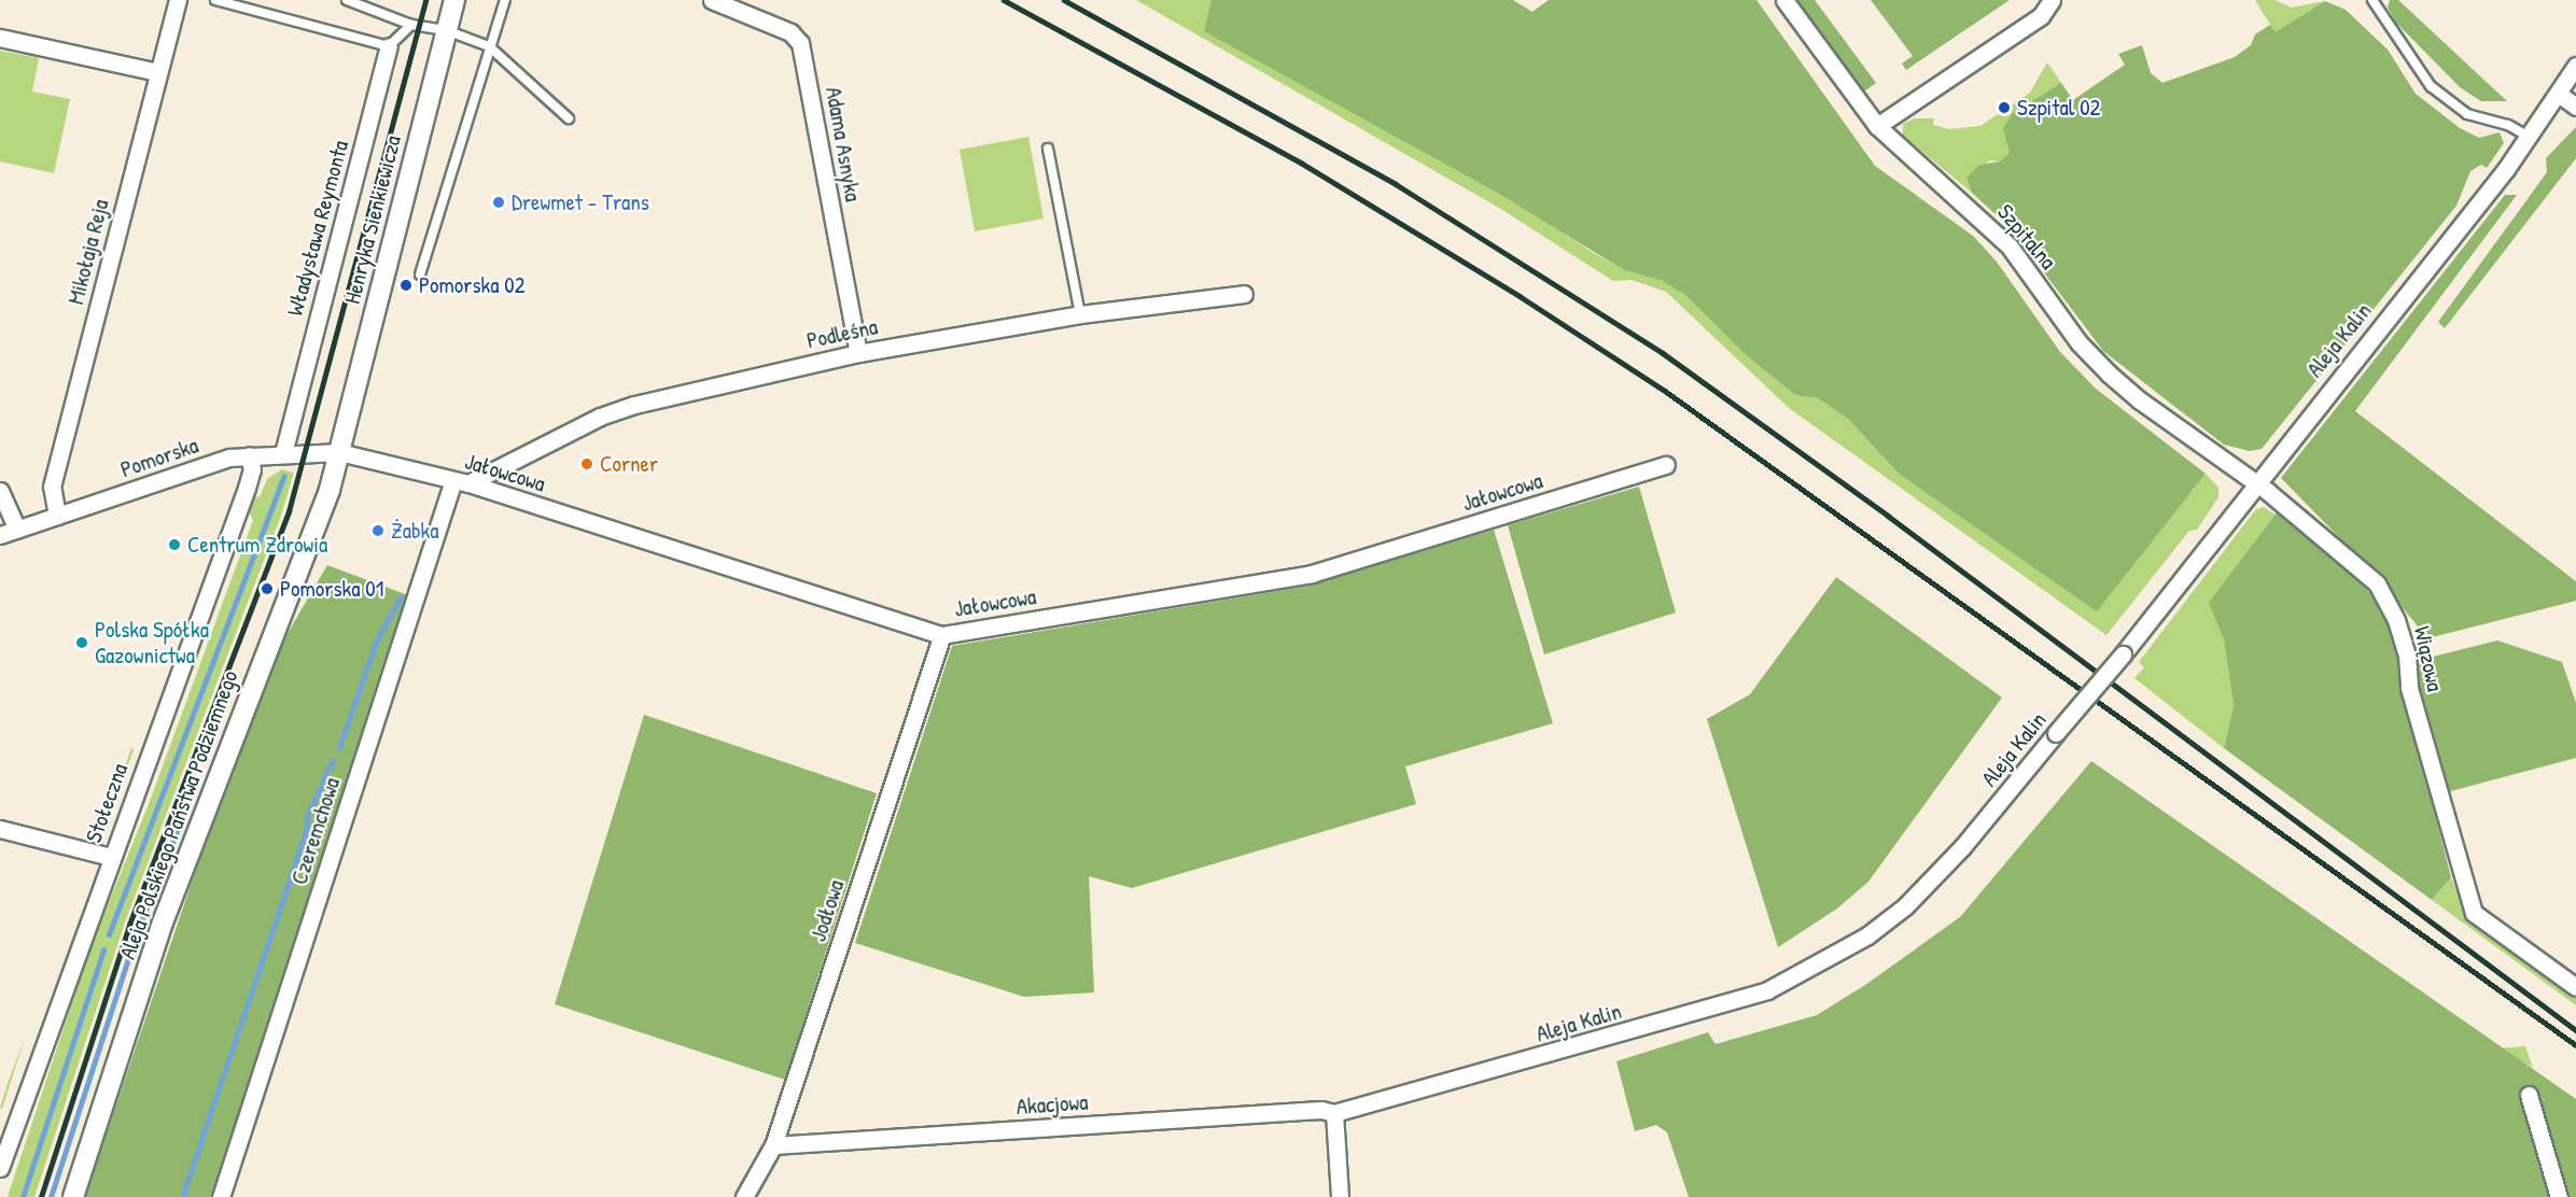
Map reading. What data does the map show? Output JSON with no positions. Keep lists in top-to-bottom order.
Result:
{
  "streets": {
    "street": [
      "Adama Asnyka",
      "Henryka Sienkiewicza",
      "Władysława Reymonta",
      "Szpitalna",
      "Mikołaja Reja",
      "Podleśna",
      "Aleja Kalin",
      "Pomorska",
      "Jałowcowa",
      "Wiązowa",
      "Stołeczna",
      "Aleja Polskiego Państwa Podziemnego",
      "Czeremchowa",
      "Jodłowa",
      "Akacjowa"
    ]
  },
  "crossings": [
    ["Adama Asnyka", "Podleśna"],
    ["Henryka Sienkiewicza", "Pomorska"],
    ["Henryka Sienkiewicza", "Jałowcowa"],
    ["Henryka Sienkiewicza", "Aleja Polskiego Państwa Podziemnego"],
    ["Władysława Reymonta", "Pomorska"],
    ["Szpitalna", "Aleja Kalin"],
    ["Szpitalna", "Wiązowa"],
    ["Mikołaja Reja", "Pomorska"],
    ["Podleśna", "Jałowcowa"],
    ["Podleśna", "Czeremchowa"],
    ["Aleja Kalin", "Wiązowa"],
    ["Aleja Kalin", "Akacjowa"],
    ["Pomorska", "Jałowcowa"],
    ["Pomorska", "Stołeczna"],
    ["Pomorska", "Aleja Polskiego Państwa Podziemnego"],
    ["Jałowcowa", "Aleja Polskiego Państwa Podziemnego"],
    ["Jałowcowa", "Czeremchowa"],
    ["Jałowcowa", "Jodłowa"],
    ["Jodłowa", "Akacjowa"]
  ],
  "places": [
    "Szpital 02",
    "Drewmet - Trans",
    "Pomorska 02",
    "Corner",
    "Żabka",
    "Centrum Zdrowia",
    "Pomorska 01",
    "Polska Spółka Gazownictwa"
  ]
}
